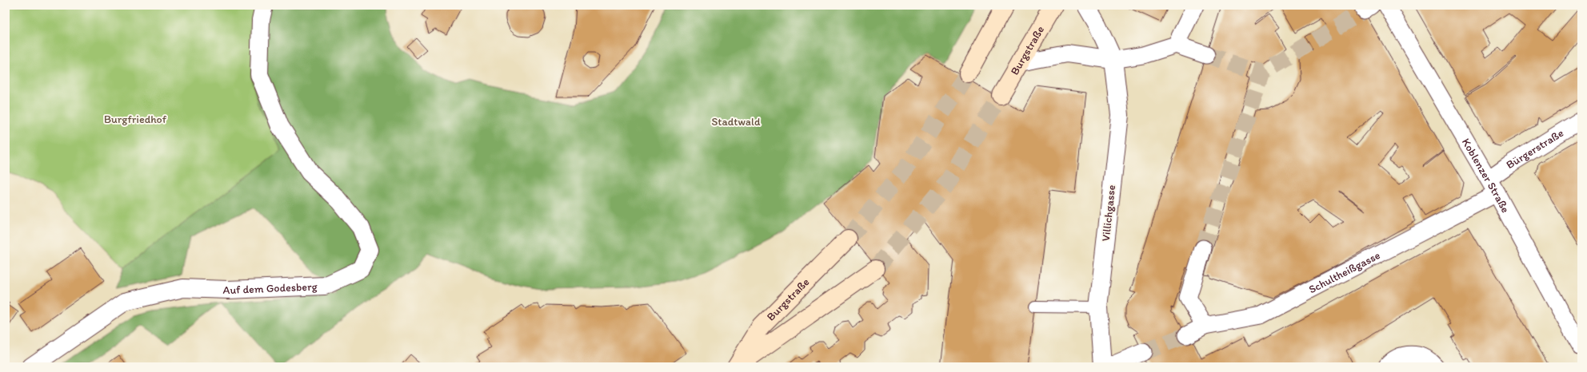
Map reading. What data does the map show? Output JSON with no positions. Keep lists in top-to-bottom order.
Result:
{
  "streets": {
    "main road": ["Burgstraße"],
    "street": [
      "Bürgerstraße",
      "Koblenzer Straße",
      "Villichgasse",
      "Schultheißgasse",
      "Auf dem Godesberg"
    ]
  },
  "crossings": [
    ["Bürgerstraße", "Koblenzer Straße"],
    ["Koblenzer Straße", "Schultheißgasse"]
  ],
  "parks": ["Burgfriedhof", "Stadtwald"]
}
